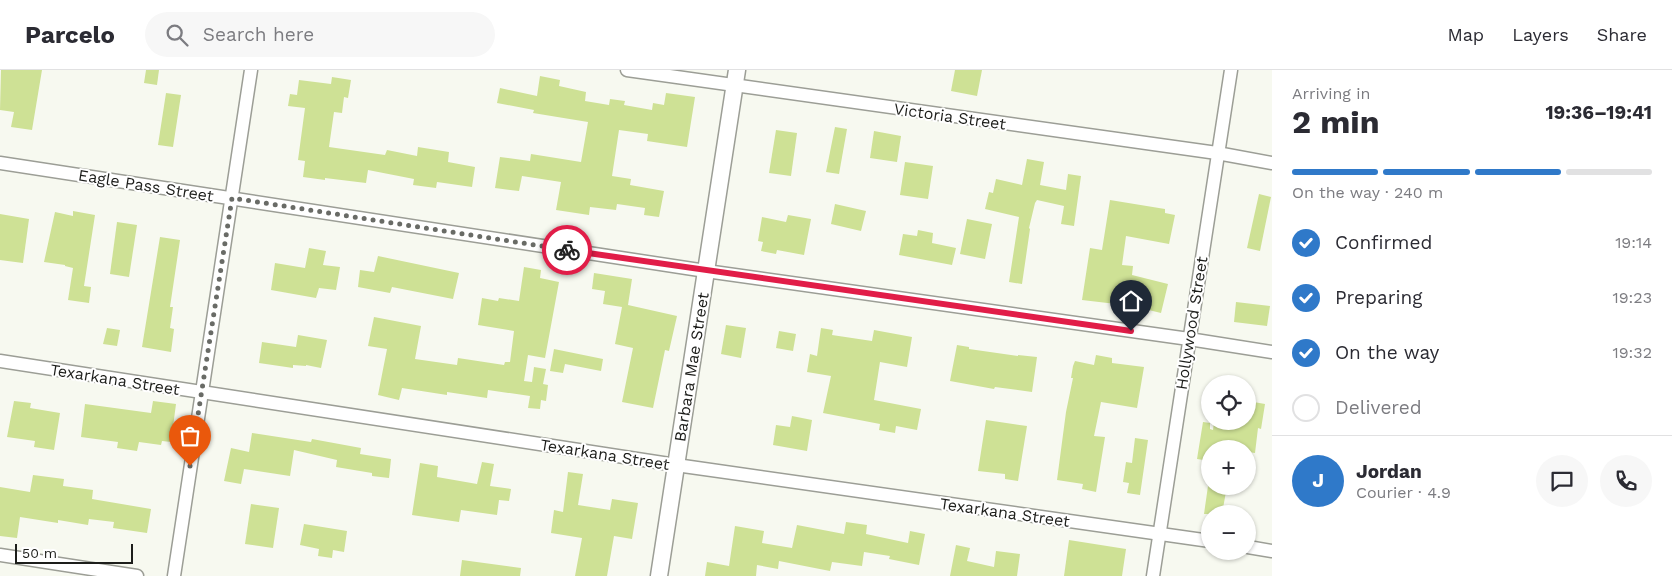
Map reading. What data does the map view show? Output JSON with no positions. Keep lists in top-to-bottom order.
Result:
{
  "streets": {
    "street": [
      "Victoria Street",
      "Eagle Pass Street",
      "Hollywood Street",
      "Barbara Mae Street",
      "Texarkana Street"
    ]
  },
  "crossings": [
    ["Victoria Street", "Hollywood Street"],
    ["Victoria Street", "Barbara Mae Street"],
    ["Eagle Pass Street", "Hollywood Street"],
    ["Eagle Pass Street", "Barbara Mae Street"],
    ["Hollywood Street", "Texarkana Street"],
    ["Barbara Mae Street", "Texarkana Street"]
  ],
  "scale_bar": "50 m",
  "page": {
    "header": "Parcelo",
    "search": "Search here",
    "nav": ["Map", "Layers", "Share"],
    "heading": ["2 min", "Arriving in", "19:36–19:41"],
    "panel": ["Jordan", "Courier · 4.9"],
    "bar": "On the way · 240 m",
    "list": [
      ["Confirmed", "19:14"],
      ["Preparing", "19:23"],
      ["On the way", "19:32"],
      "Delivered"
    ],
    "map_buttons": ["+", "−"],
    "round": "J",
    "scale": "50 m"
  }
}
